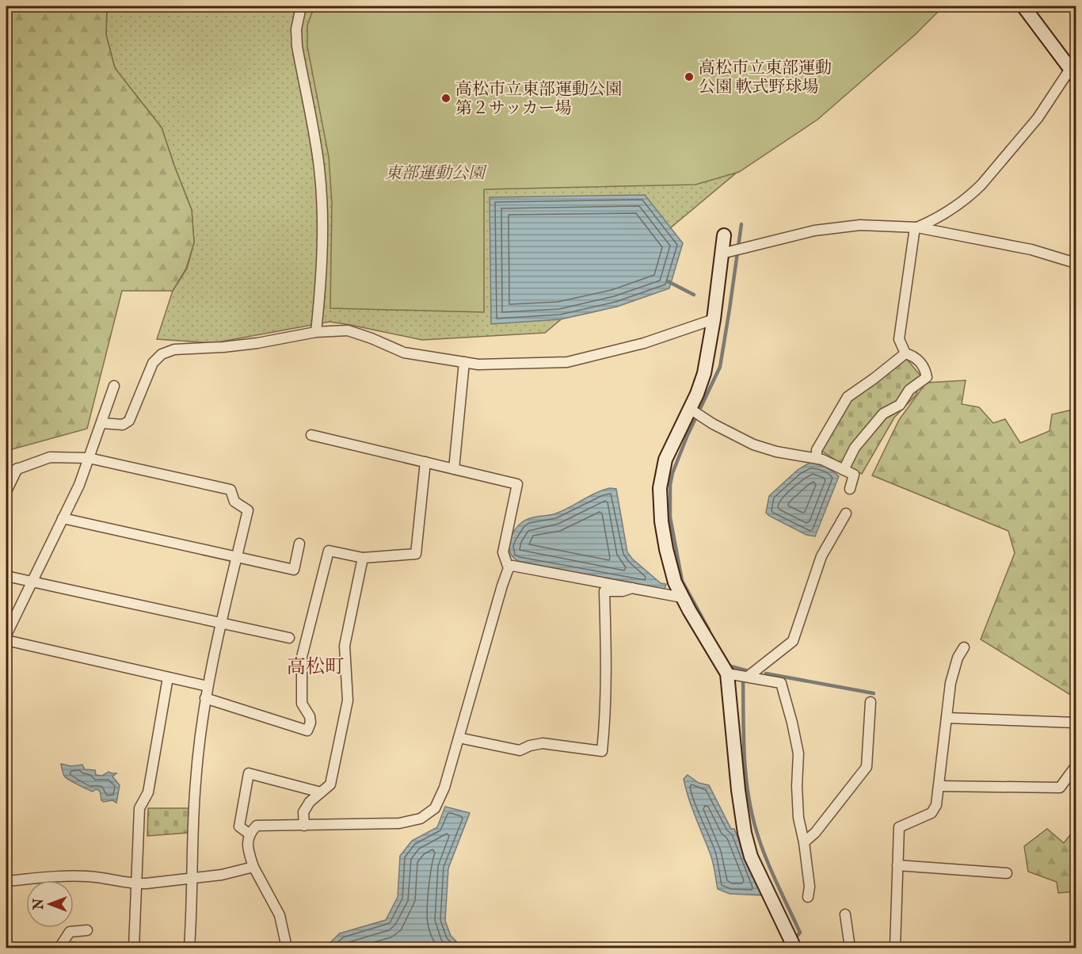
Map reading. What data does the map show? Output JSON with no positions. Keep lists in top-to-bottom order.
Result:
{
  "districts": ["高松町"],
  "parks": ["東部運動公園"],
  "places": ["高松市立東部運動 公園 軟式野球場", "高松市立東部運動公園 第２サッカー場"],
  "north": "left"
}
